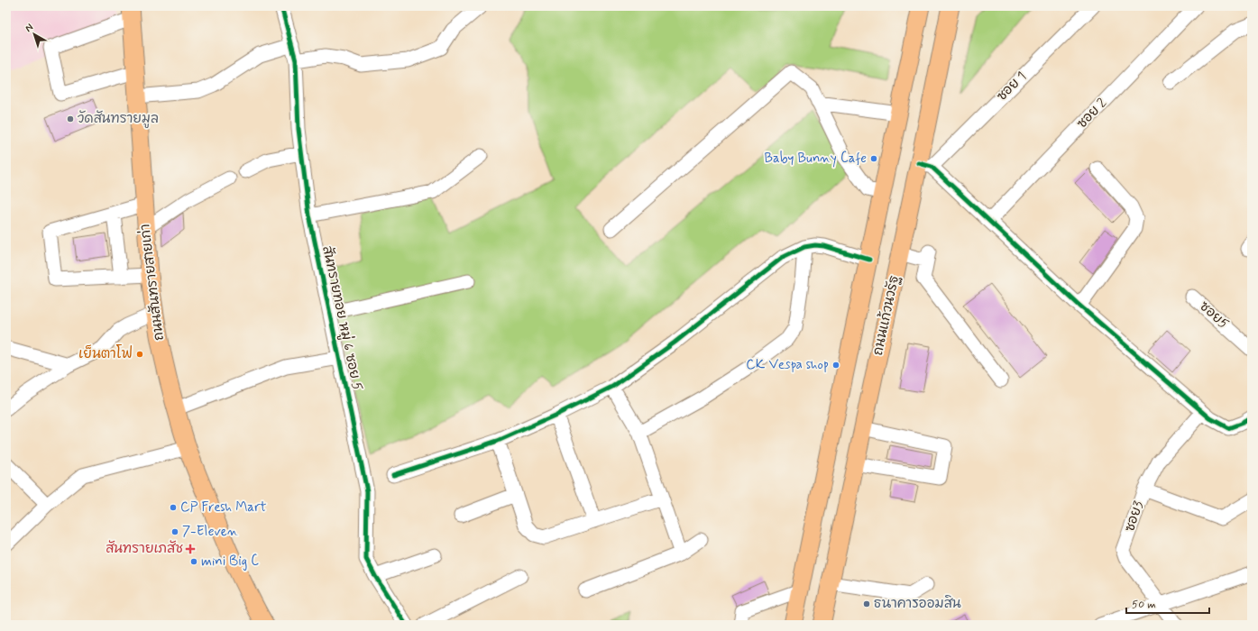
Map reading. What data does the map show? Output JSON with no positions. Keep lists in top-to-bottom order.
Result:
{
  "streets": {
    "main road": ["ถนนสันทรายสายเก่า", "ถนนแก้วนวรัฐ"],
    "street": [
      "ซอย 1",
      "ซอย 2",
      "ซอย5",
      "สันทรายทอย หมู่ 6 ซอย 5",
      "ซอย3"
    ]
  },
  "crossings": [
    ["ซอย 1", "ถนนแก้วนวรัฐ"]
  ],
  "places": {
    "other": [
      "วัดสันทรายมูล",
      "Baby Bunny Cafe",
      "เย็นตาโฟ",
      "CK Vespa shop",
      "CP Fresh Mart",
      "7-Eleven",
      "mini Big C",
      "ธนาคารออมสิน"
    ],
    "health": ["สันทรายเภสัช"]
  },
  "scale_bar": "50 m",
  "north": "top left"
}
